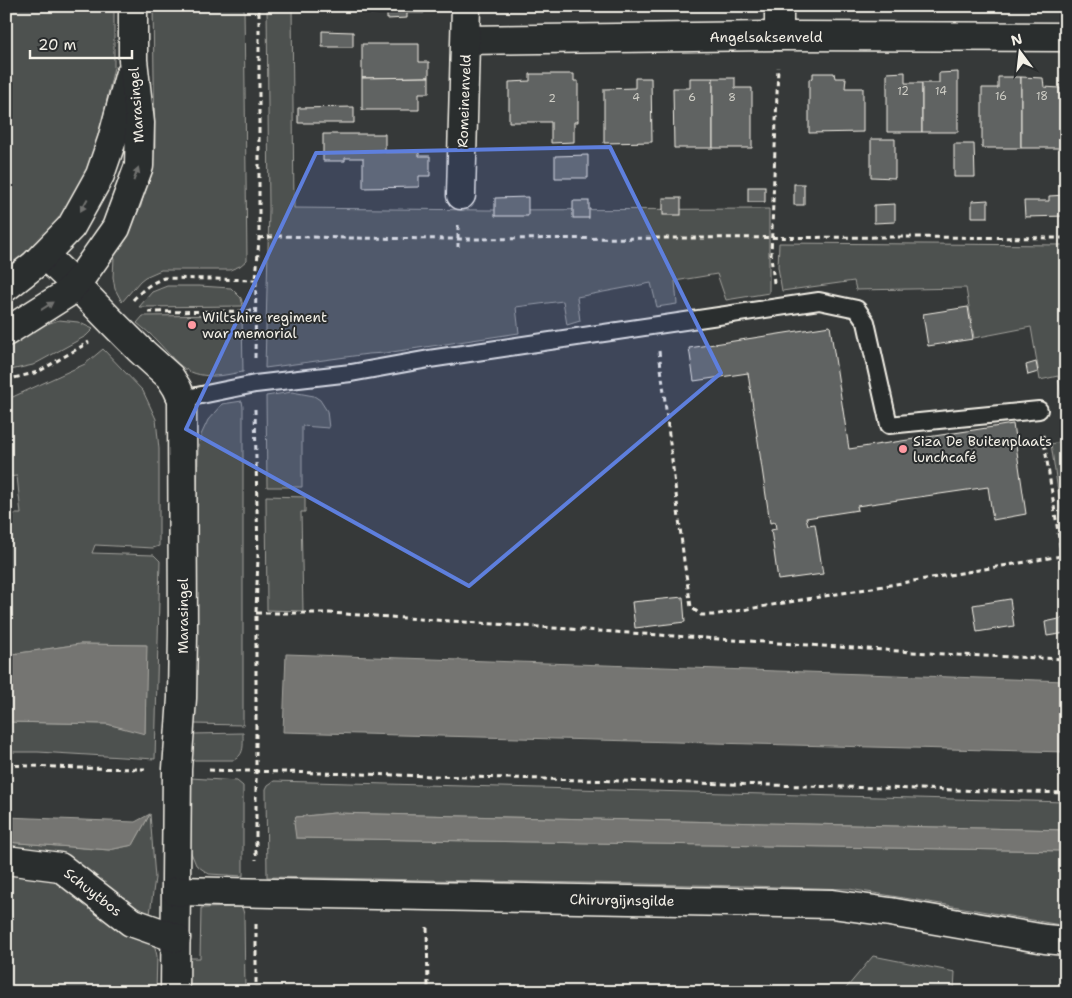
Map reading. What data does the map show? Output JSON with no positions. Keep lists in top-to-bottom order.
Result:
{
  "streets": {
    "street": [
      "Angelsaksenveld",
      "Romeinenveld",
      "Marasingel",
      "Schuytbos",
      "Chirurgijnsgilde"
    ]
  },
  "crossings": [
    ["Angelsaksenveld", "Romeinenveld"],
    ["Marasingel", "Schuytbos"],
    ["Marasingel", "Chirurgijnsgilde"]
  ],
  "places": ["Wiltshire regiment war memorial", "Siza De Buitenplaats lunchcafé"],
  "house_numbers": [
    "12",
    "14",
    "16",
    "18",
    "4",
    "6",
    "8",
    "2"
  ],
  "scale_bar": "20 m",
  "north": "top"
}
